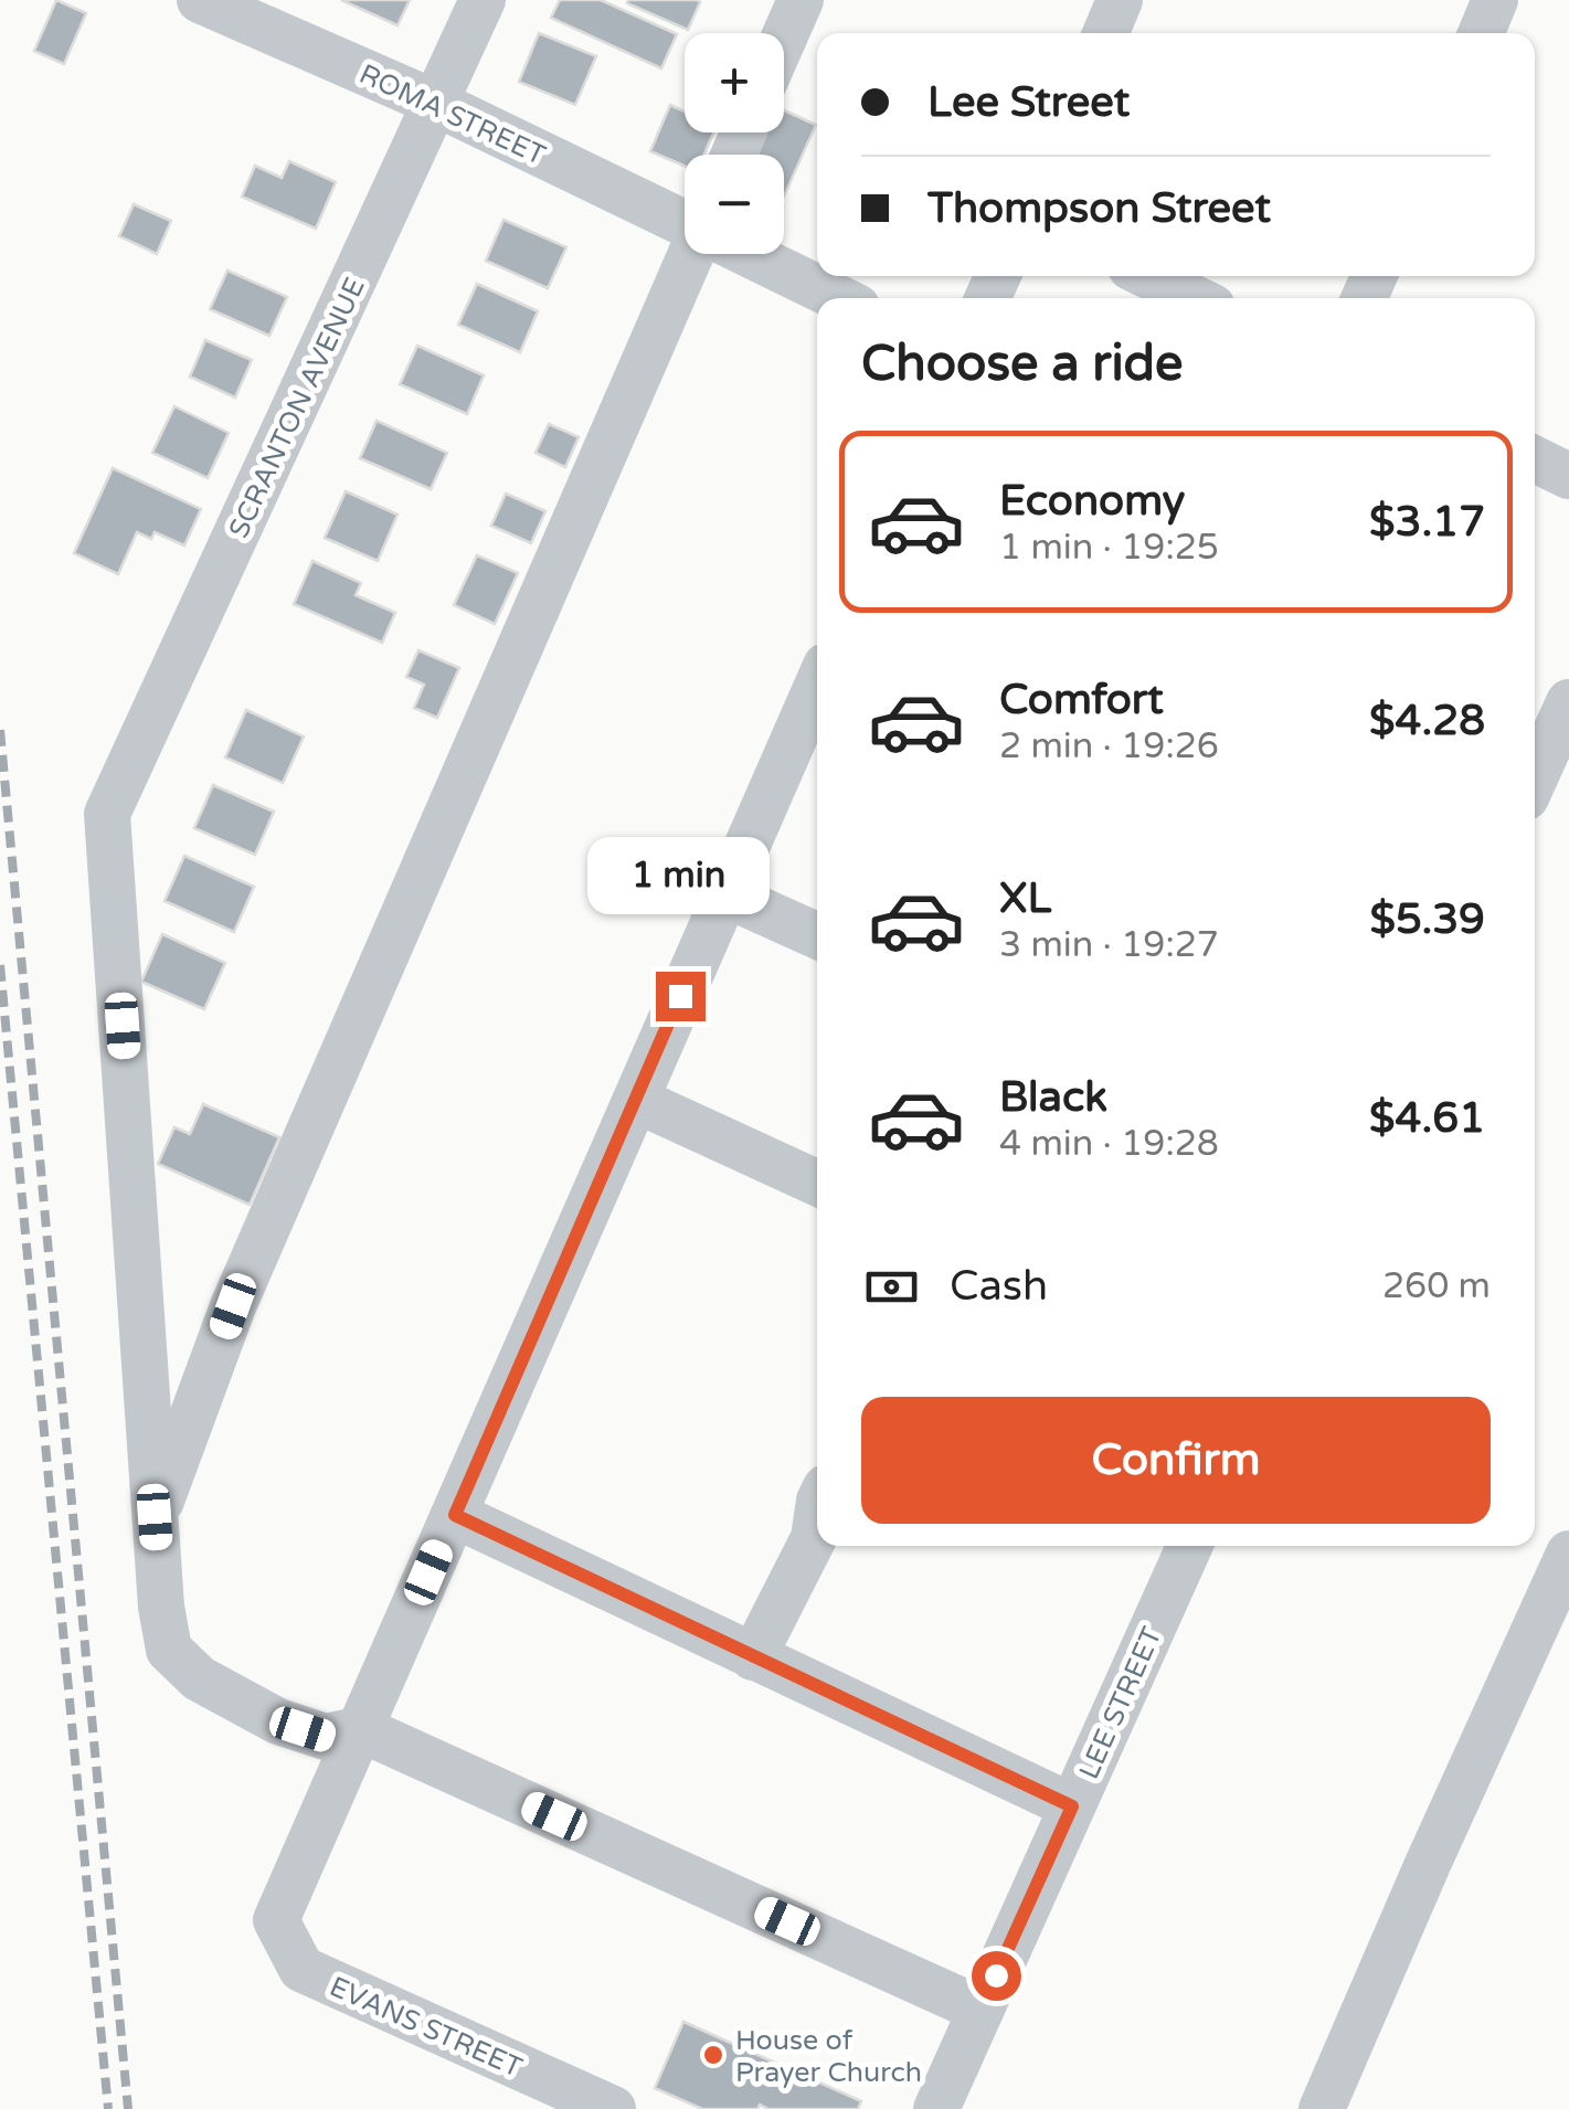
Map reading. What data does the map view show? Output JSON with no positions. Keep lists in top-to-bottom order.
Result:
{
  "streets": {
    "street": [
      "ROMA STREET",
      "SCRANTON AVENUE",
      "LEE STREET",
      "EVANS STREET"
    ]
  },
  "crossings": [
    ["ROMA STREET", "SCRANTON AVENUE"]
  ],
  "places": ["House of Prayer Church"],
  "page": {
    "map_buttons": ["+", "−"],
    "banner": ["Lee Street", "Thompson Street"],
    "heading": "Choose a ride",
    "list": [
      {
        "name": "Economy",
        "note": "1 min · 19:25",
        "value": "$3.17"
      },
      {
        "name": "Comfort",
        "note": "2 min · 19:26",
        "value": "$4.28"
      },
      {
        "name": "XL",
        "note": "3 min · 19:27",
        "value": "$5.39"
      },
      {
        "name": "Black",
        "note": "4 min · 19:28",
        "value": "$4.61"
      }
    ],
    "bubble": "1 min",
    "pay": ["Cash", "260 m"],
    "buttons": "Confirm"
  }
}
